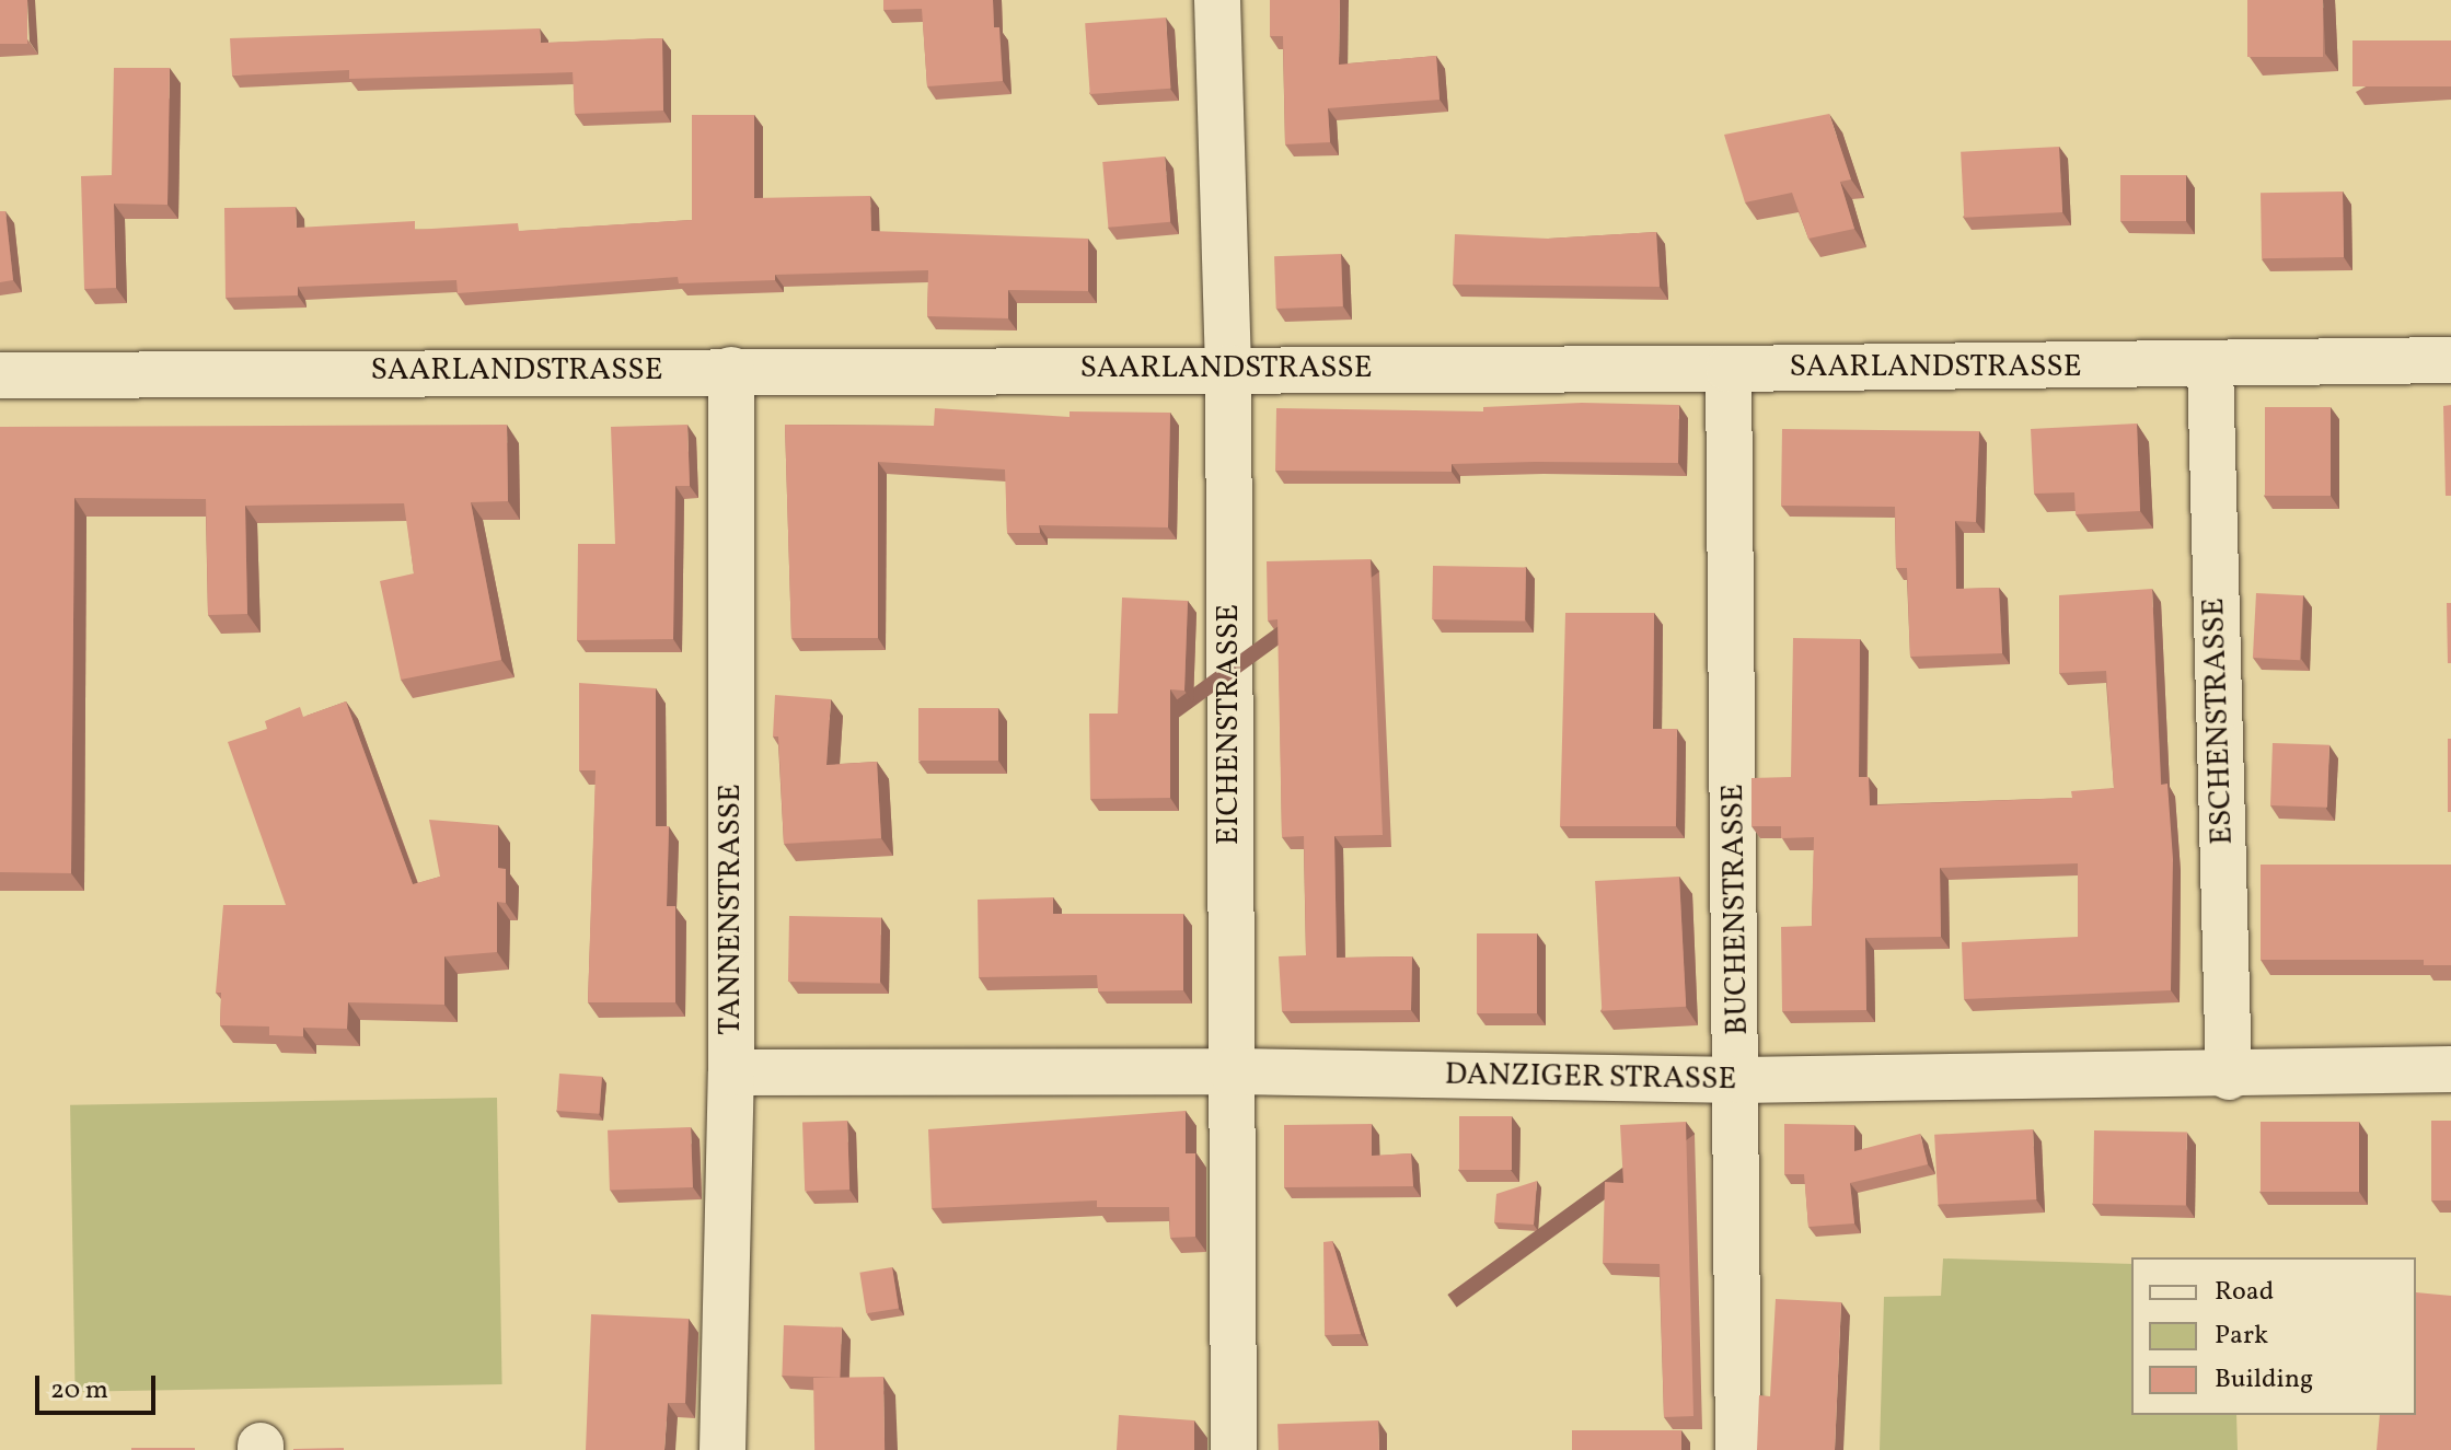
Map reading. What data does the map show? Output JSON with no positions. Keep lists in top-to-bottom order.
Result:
{
  "streets": {
    "street": [
      "SAARLANDSTRASSE",
      "ESCHENSTRASSE",
      "EICHENSTRASSE",
      "TANNENSTRASSE",
      "BUCHENSTRASSE",
      "DANZIGER STRASSE"
    ]
  },
  "crossings": [
    ["SAARLANDSTRASSE", "ESCHENSTRASSE"],
    ["SAARLANDSTRASSE", "EICHENSTRASSE"],
    ["SAARLANDSTRASSE", "TANNENSTRASSE"],
    ["SAARLANDSTRASSE", "BUCHENSTRASSE"],
    ["ESCHENSTRASSE", "DANZIGER STRASSE"],
    ["EICHENSTRASSE", "DANZIGER STRASSE"],
    ["TANNENSTRASSE", "DANZIGER STRASSE"],
    ["BUCHENSTRASSE", "DANZIGER STRASSE"]
  ],
  "legend": ["Road", "Park", "Building"],
  "scale_bar": "20 m"
}
